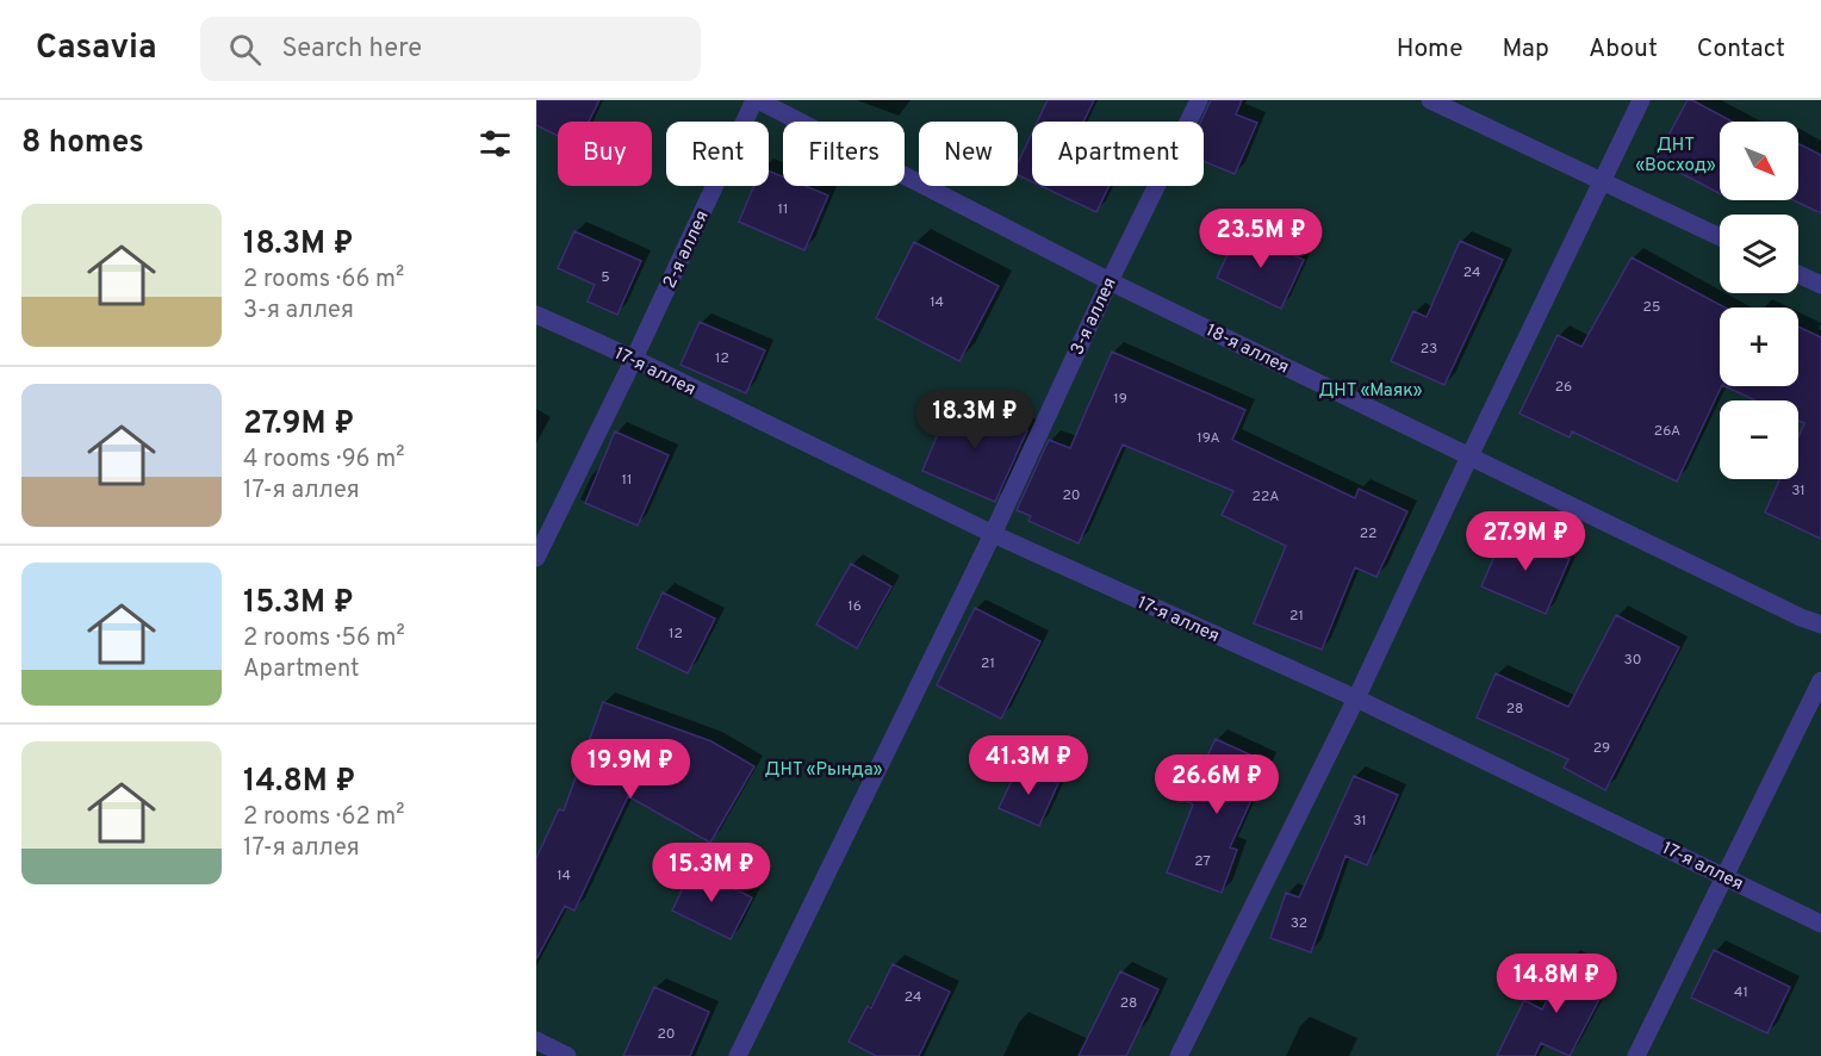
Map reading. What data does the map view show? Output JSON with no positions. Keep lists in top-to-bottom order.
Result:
{
  "streets": {
    "street": [
      "2-я аллея",
      "3-я аллея",
      "18-я аллея",
      "17-я аллея"
    ]
  },
  "crossings": [
    ["2-я аллея", "18-я аллея"],
    ["2-я аллея", "17-я аллея"],
    ["3-я аллея", "18-я аллея"],
    ["3-я аллея", "17-я аллея"]
  ],
  "parks": ["ДНТ «Восход»", "ДНТ «Маяк»", "ДНТ «Рында»"],
  "house_numbers": [
    "11",
    "24",
    "5",
    "14",
    "25",
    "23",
    "12",
    "26",
    "19",
    "26А",
    "19А",
    "11",
    "31",
    "20",
    "22А",
    "22",
    "16",
    "21",
    "12",
    "30",
    "21",
    "28",
    "29",
    "31",
    "27",
    "14",
    "32",
    "41",
    "24",
    "28",
    "20"
  ],
  "north": "bottom right",
  "page": {
    "header": "Casavia",
    "search": "Search here",
    "nav": [
      "Home",
      "Map",
      "About",
      "Contact"
    ],
    "heading": "8 homes",
    "map_buttons": ["+", "−"],
    "chip": [
      "Buy",
      "Rent",
      "Filters",
      "New",
      "Apartment"
    ],
    "list": [
      {
        "name": "18.3M ₽",
        "note": "2 rooms · 66 m² · 3-я аллея"
      },
      {
        "name": "27.9M ₽",
        "note": "4 rooms · 96 m² · 17-я аллея"
      },
      {
        "name": "15.3M ₽",
        "note": "2 rooms · 56 m² · Apartment"
      },
      {
        "name": "14.8M ₽",
        "note": "2 rooms · 62 m² · 17-я аллея"
      }
    ],
    "price": [
      "23.5M ₽",
      "18.3M ₽",
      "27.9M ₽",
      "41.3M ₽",
      "19.9M ₽",
      "26.6M ₽",
      "15.3M ₽",
      "14.8M ₽"
    ]
  }
}
